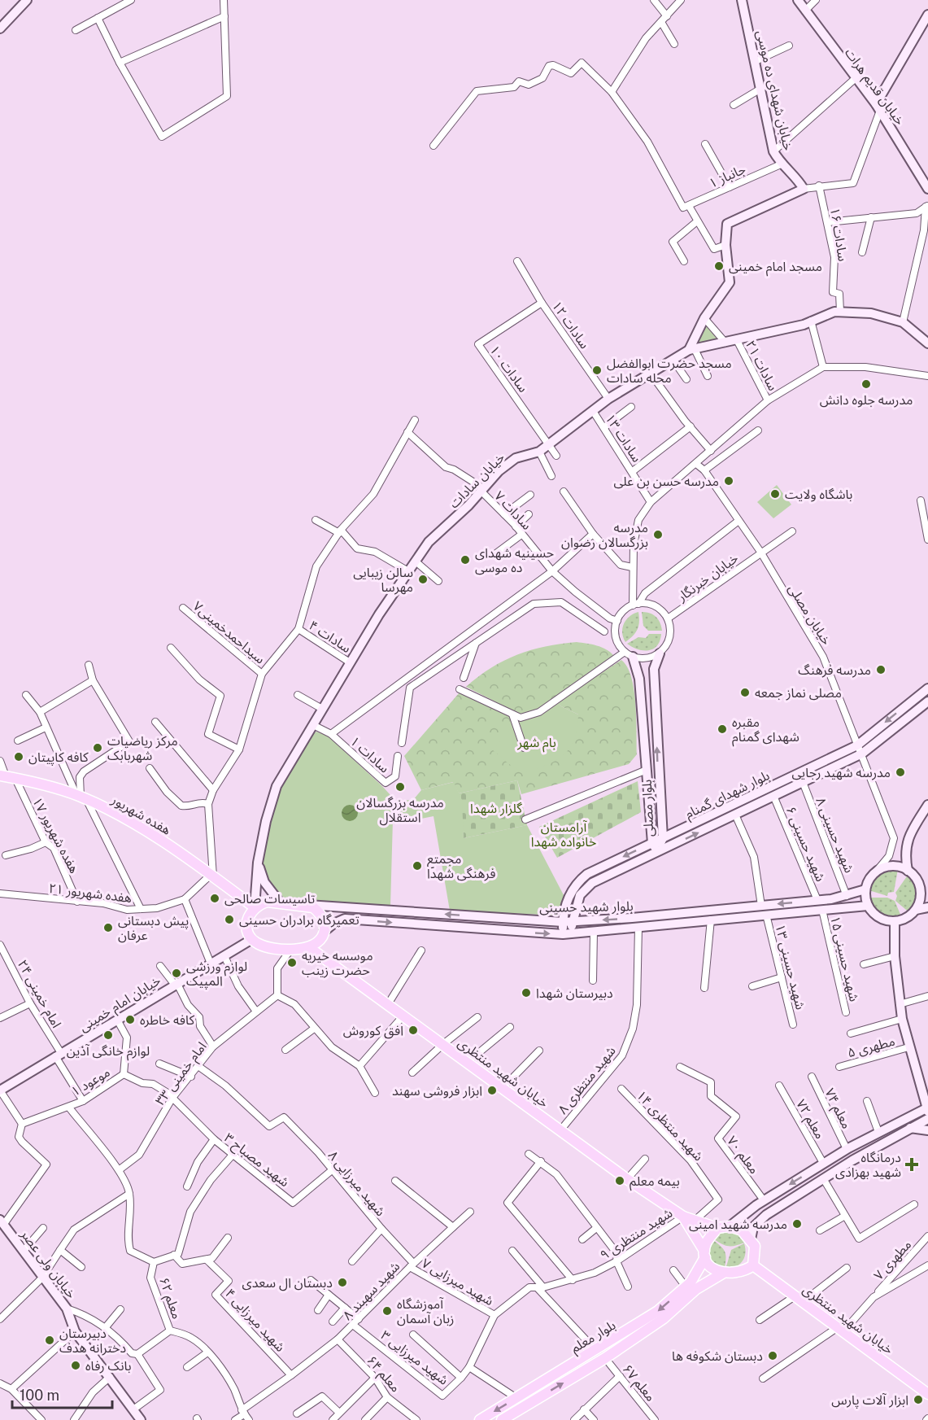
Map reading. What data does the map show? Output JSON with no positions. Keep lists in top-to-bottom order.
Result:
{
  "streets": {
    "main road": ["هفده شهریور", "خیابان شهید منتظری", "بلوار معلم"],
    "street": [
      "خیابان قدیم هرات",
      "خیابان شهدای ده موسی",
      "جانباز ۱",
      "سادات ۱۶",
      "سادات ۱۲",
      "سادات ۲۱",
      "سادات ۱۰",
      "سادات ۱۳",
      "خیابان سادات",
      "سادات ۷",
      "خیابان خبرنگار",
      "خیابان مصلی",
      "سیداحمدخمینی۷",
      "سادات ۴",
      "سادات ۱",
      "بلوار شهدای گمنام",
      "بلوار مصلی",
      "هفده شهریور ۱۷",
      "شهید حسینی ۸",
      "شهید حسینی ۶",
      "هفده شهریور ۲۱",
      "بلوار شهید حسینی",
      "شهید حسینی ۱۵",
      "شهید حسینی ۱۳",
      "امام خمینی ۲۴",
      "خیابان امام خمینی",
      "مطهری ۵",
      "امام خمینی ۳۳",
      "شهید منتظری ۸",
      "موعود ۱",
      "معلم ۷۴",
      "معلم ۷۲",
      "شهید منتظری ۱۴",
      "معلم ۷۰",
      "شهید مصباح ۳",
      "شهید میرزایی ۸",
      "شهید منتظری ۹",
      "مطهری ۷",
      "خیابان ولی عصر",
      "شهید میرزایی ۷",
      "شهید سهبند ۸",
      "معلم ۶۲",
      "شهید میرزایی ۴",
      "شهید میرزایی ۳",
      "معلم ۶۴",
      "معلم ۶۷"
    ]
  },
  "crossings": [
    ["خیابان شهدای ده موسی", "جانباز ۱"],
    ["سادات ۱۶", "خیابان سادات"],
    ["سادات ۱۲", "سادات ۱۰"],
    ["سادات ۱۲", "خیابان سادات"],
    ["سادات ۲۱", "خیابان سادات"],
    ["سادات ۱۰", "خیابان سادات"],
    ["سادات ۱۳", "خیابان سادات"],
    ["خیابان سادات", "سادات ۷"],
    ["خیابان سادات", "سادات ۴"],
    ["خیابان سادات", "سادات ۱"],
    ["خیابان سادات", "هفده شهریور"],
    ["خیابان سادات", "بلوار شهید حسینی"],
    ["خیابان سادات", "خیابان امام خمینی"],
    ["خیابان سادات", "خیابان شهید منتظری"],
    ["سادات ۷", "خیابان خبرنگار"],
    ["سادات ۷", "بلوار مصلی"],
    ["خیابان خبرنگار", "خیابان مصلی"],
    ["خیابان خبرنگار", "بلوار مصلی"],
    ["خیابان مصلی", "بلوار شهدای گمنام"],
    ["خیابان مصلی", "بلوار شهید حسینی"],
    ["بلوار شهدای گمنام", "بلوار مصلی"],
    ["بلوار شهدای گمنام", "شهید حسینی ۸"],
    ["بلوار شهدای گمنام", "شهید حسینی ۶"],
    ["بلوار شهدای گمنام", "بلوار شهید حسینی"],
    ["هفده شهریور", "هفده شهریور ۱۷"],
    ["هفده شهریور", "هفده شهریور ۲۱"],
    ["هفده شهریور", "بلوار شهید حسینی"],
    ["هفده شهریور", "خیابان امام خمینی"],
    ["هفده شهریور", "خیابان شهید منتظری"],
    ["هفده شهریور ۱۷", "هفده شهریور ۲۱"],
    ["شهید حسینی ۸", "بلوار شهید حسینی"],
    ["شهید حسینی ۶", "بلوار شهید حسینی"],
    ["بلوار شهید حسینی", "شهید حسینی ۱۵"],
    ["بلوار شهید حسینی", "شهید حسینی ۱۳"],
    ["بلوار شهید حسینی", "خیابان امام خمینی"],
    ["بلوار شهید حسینی", "خیابان شهید منتظری"],
    ["بلوار شهید حسینی", "شهید منتظری ۸"],
    ["امام خمینی ۲۴", "خیابان امام خمینی"],
    ["امام خمینی ۲۴", "موعود ۱"],
    ["خیابان امام خمینی", "خیابان شهید منتظری"],
    ["خیابان شهید منتظری", "شهید منتظری ۸"],
    ["خیابان شهید منتظری", "شهید منتظری ۹"],
    ["خیابان شهید منتظری", "مطهری ۷"],
    ["خیابان شهید منتظری", "بلوار معلم"],
    ["امام خمینی ۳۳", "شهید مصباح ۳"],
    ["امام خمینی ۳۳", "شهید میرزایی ۸"],
    ["موعود ۱", "شهید مصباح ۳"],
    ["شهید مصباح ۳", "شهید میرزایی ۸"],
    ["شهید میرزایی ۸", "شهید میرزایی ۷"],
    ["شهید میرزایی ۸", "شهید سهبند ۸"],
    ["شهید منتظری ۹", "شهید میرزایی ۷"],
    ["شهید میرزایی ۷", "شهید سهبند ۸"],
    ["شهید سهبند ۸", "معلم ۶۲"],
    ["شهید سهبند ۸", "شهید میرزایی ۴"],
    ["شهید سهبند ۸", "شهید میرزایی ۳"],
    ["شهید سهبند ۸", "معلم ۶۴"],
    ["بلوار معلم", "معلم ۶۷"]
  ],
  "parks": ["بام شهر", "گلزار شهدا", "آرامستان خانواده شهدا"],
  "places": {
    "other": [
      "مسجد امام خمینی",
      "مسجد حضرت ابوالفضل محله سادات",
      "مدرسه جلوه دانش",
      "مدرسه حسن بن علی",
      "باشگاه ولایت",
      "مدرسه بزرگسالان رضوان",
      "حسینیه شهدای ده موسی",
      "سالن زیبایی مهرسا",
      "مدرسه فرهنگ",
      "مصلی نماز جمعه",
      "مقبره شهدای گمنام",
      "مرکز ریاضیات شهربابک",
      "کافه کاپیتان",
      "مدرسه شهید رجایی",
      "مدرسه بزرگسالان استقلال",
      "مجمتع فرهنگی شهدا",
      "تاسیسات صالحی",
      "تعمیرگاه برادران حسینی",
      "پیش دبستانی عرفان",
      "موسسه خیریه حضرت زینب",
      "لوازم ورزشی المپیک",
      "دبیرستان شهدا",
      "کافه خاطره",
      "افق کوروش",
      "لوازم خانگی آذین",
      "ابزار فروشی سهند",
      "بیمه معلم",
      "مدرسه شهید امینی",
      "دبستان ال سعدی",
      "آموزشگاه زبان آسمان",
      "دبیرستان دخترانه هدف",
      "دبستان شکوفه ها",
      "بانک رفاه",
      "ابزار آلات پارس"
    ],
    "health": ["درمانگاه شهید بهزادی"]
  },
  "scale_bar": "100 m"
}
